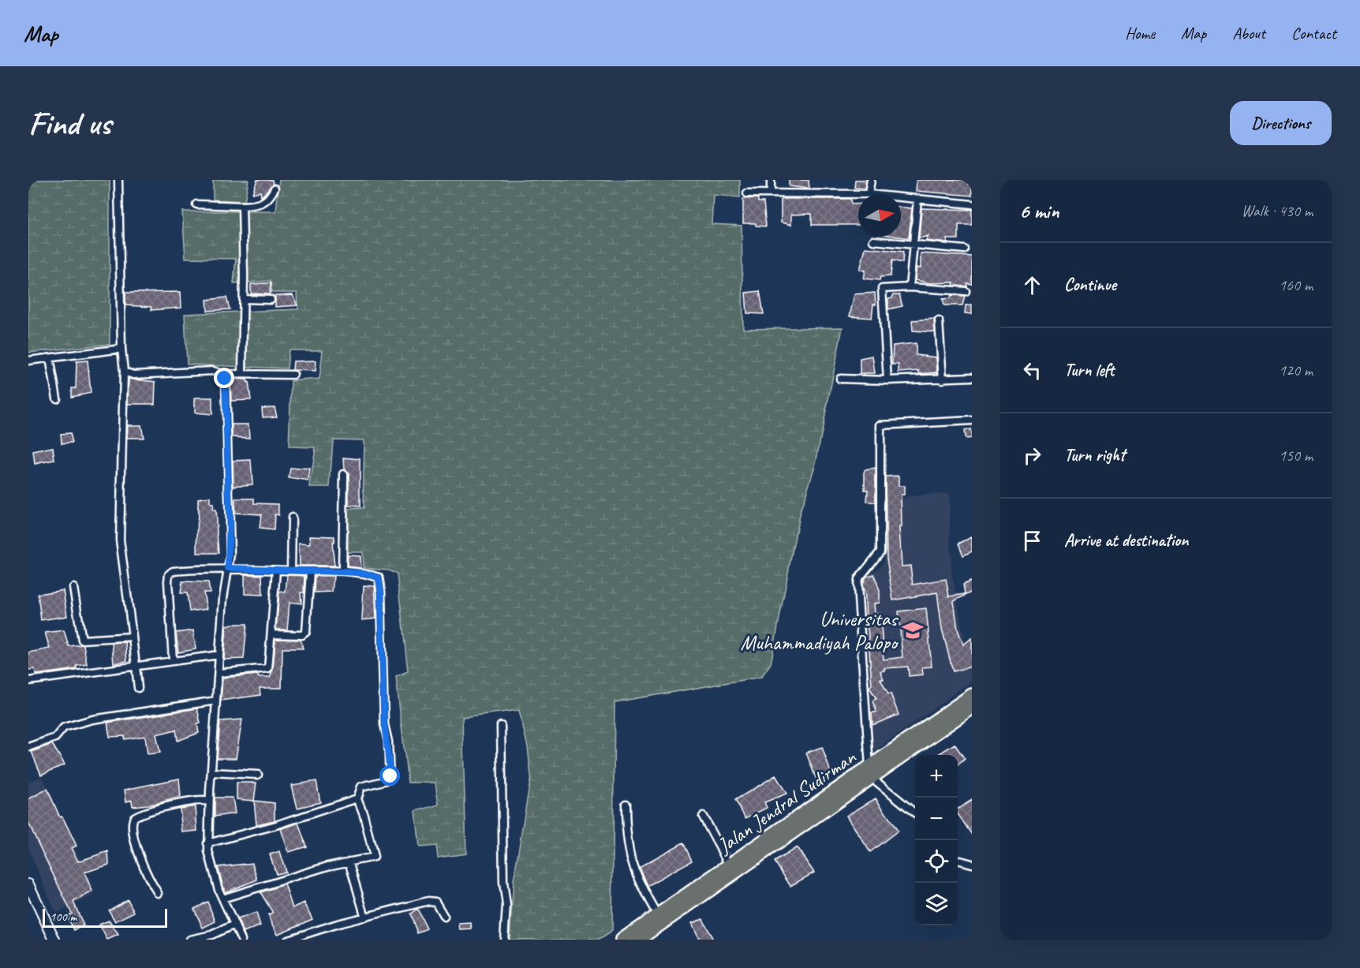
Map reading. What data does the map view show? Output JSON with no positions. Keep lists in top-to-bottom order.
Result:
{
  "streets": {
    "highway": ["Jalan Jendral Sudirman"]
  },
  "places": {
    "school or university": ["Universitas Muhammadiyah Palopo"]
  },
  "scale_bar": "100 m",
  "north": "right",
  "page": {
    "header": "Map",
    "nav": [
      "Home",
      "Map",
      "About",
      "Contact"
    ],
    "buttons": "Directions",
    "title": "Find us",
    "heading": ["6 min", "Walk · 430 m"],
    "list": [
      ["Continue", "160 m"],
      ["Turn left", "120 m"],
      ["Turn right", "150 m"],
      "Arrive at destination"
    ],
    "map_buttons": ["+", "−"],
    "scale": "100 m"
  }
}
